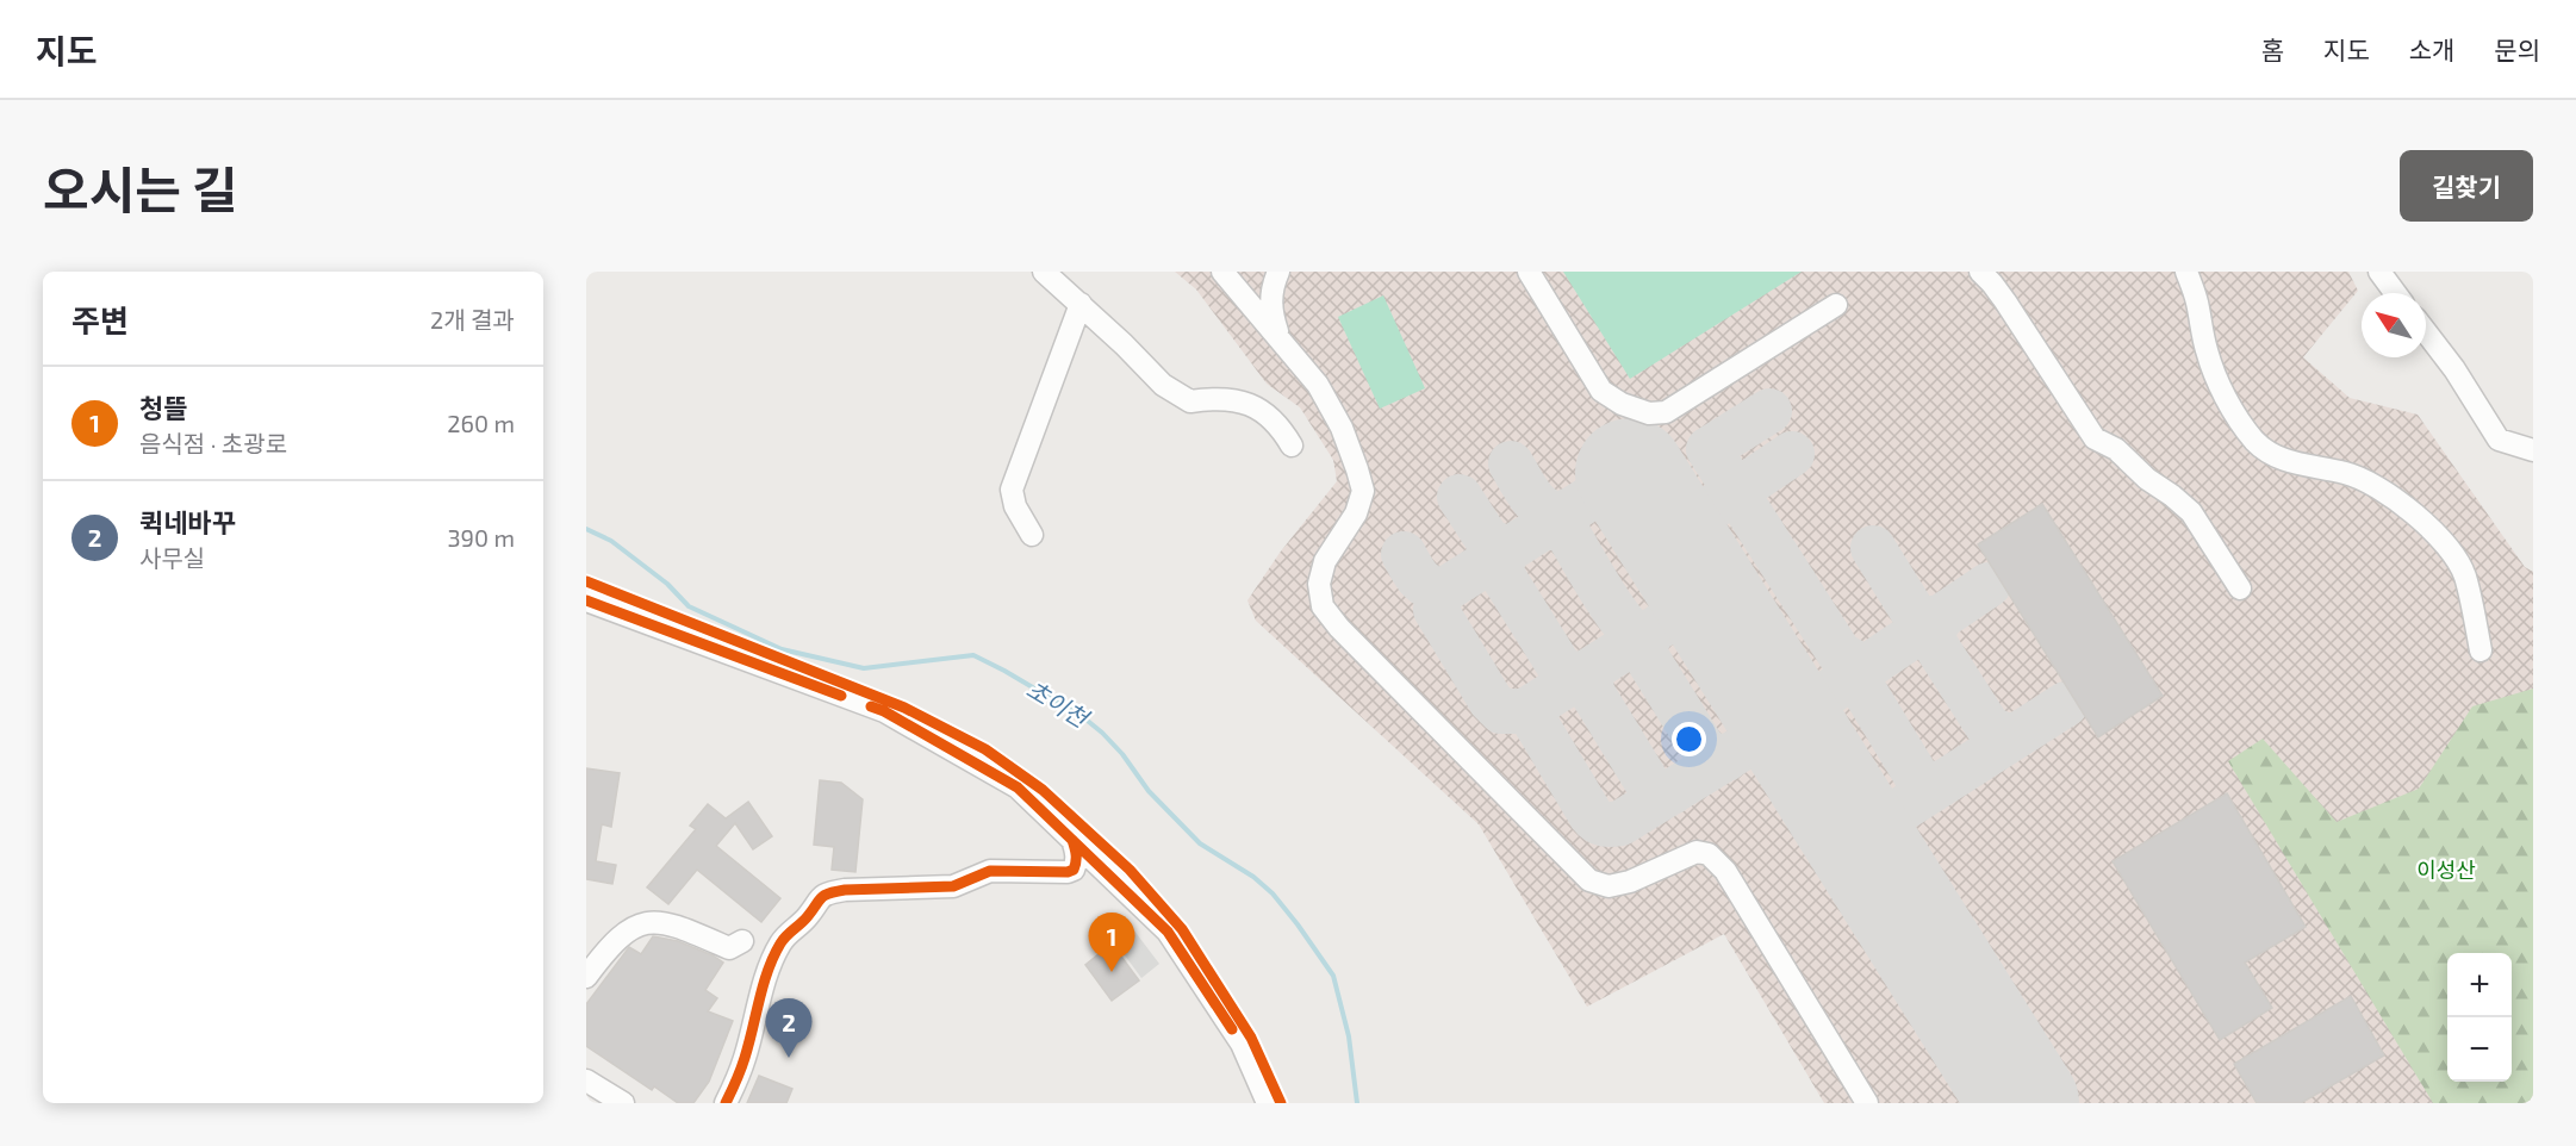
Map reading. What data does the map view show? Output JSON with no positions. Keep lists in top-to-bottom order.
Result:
{
  "water": ["초이천"],
  "parks": ["이성산"],
  "north": "top left",
  "page": {
    "header": "지도",
    "nav": [
      "홈",
      "지도",
      "소개",
      "문의"
    ],
    "title": "오시는 길",
    "buttons": "길찾기",
    "heading": ["주변", "2개 결과"],
    "list": [
      {
        "mark": "1",
        "name": "청뜰",
        "note": "음식점 · 초광로",
        "value": "260 m"
      },
      {
        "mark": "2",
        "name": "퀵네바꾸",
        "note": "사무실",
        "value": "390 m"
      }
    ],
    "pins": ["1", "2"],
    "map_buttons": ["+", "−"]
  }
}
